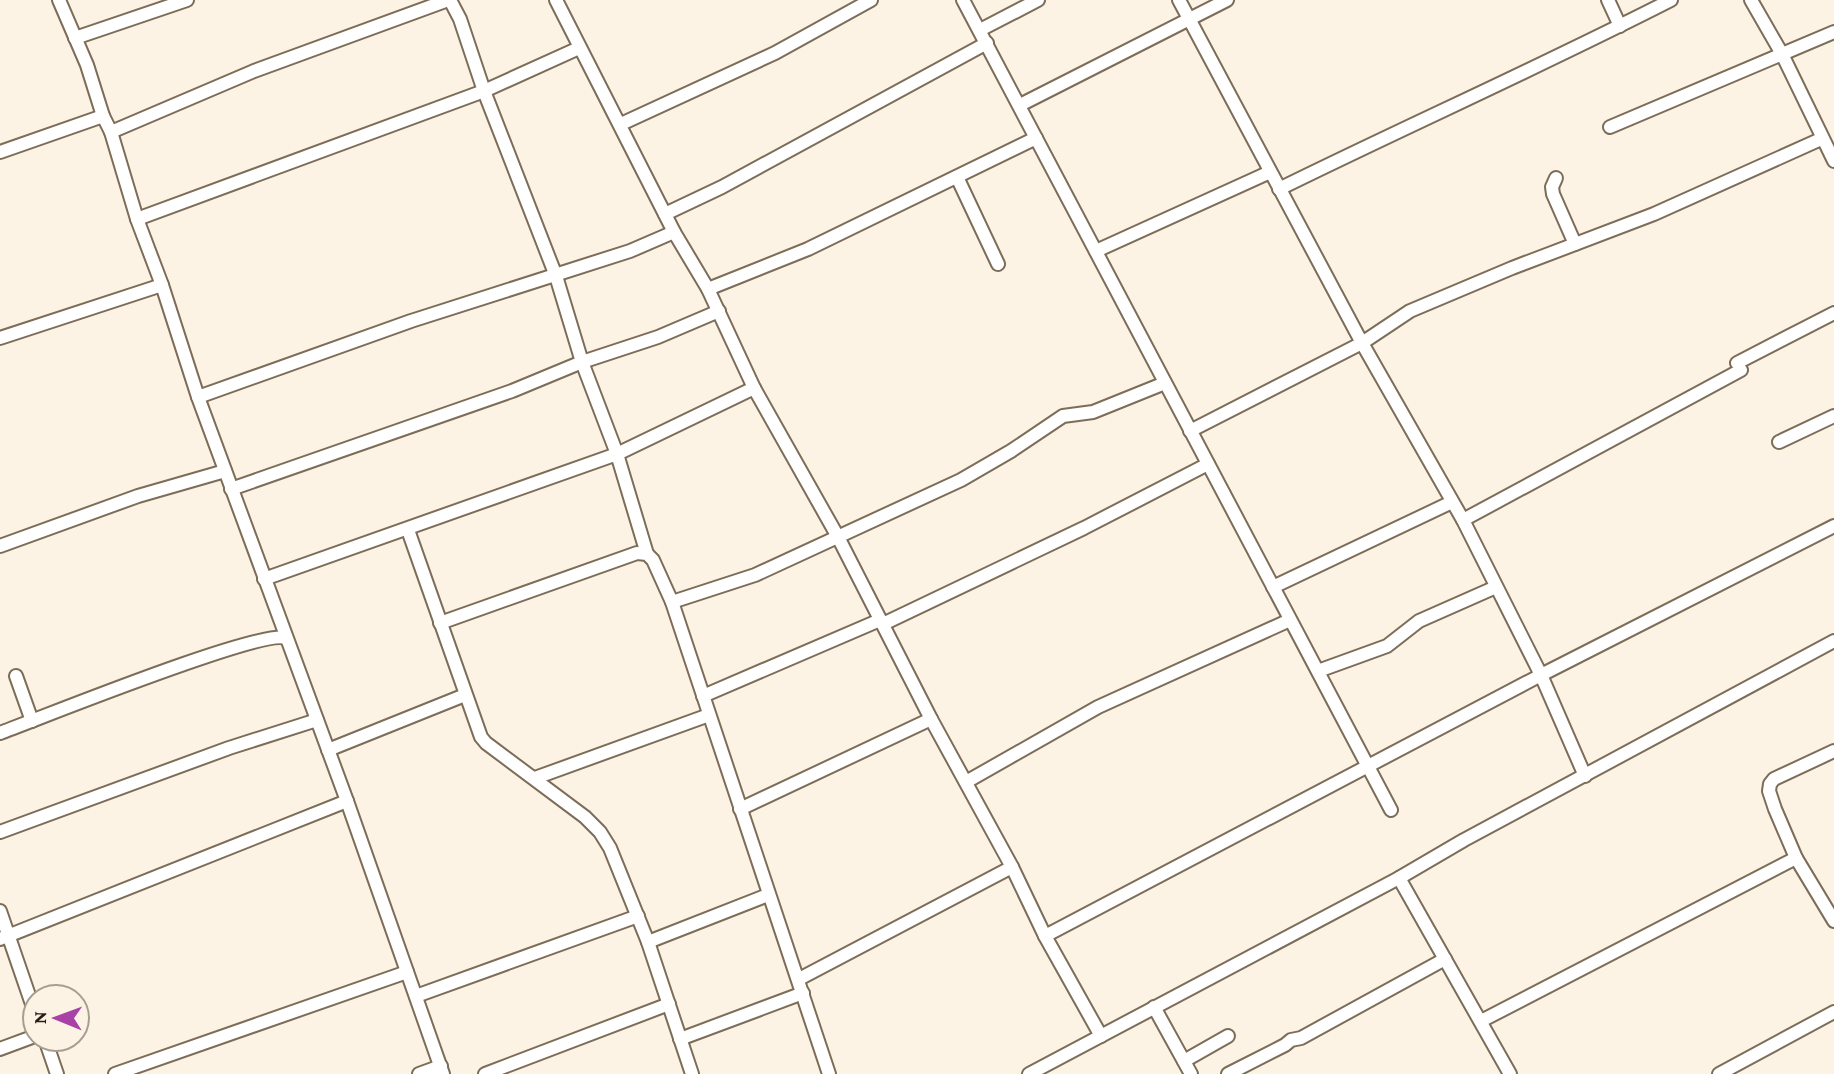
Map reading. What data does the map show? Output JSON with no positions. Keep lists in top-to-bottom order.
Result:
{
  "north": "left"
}
